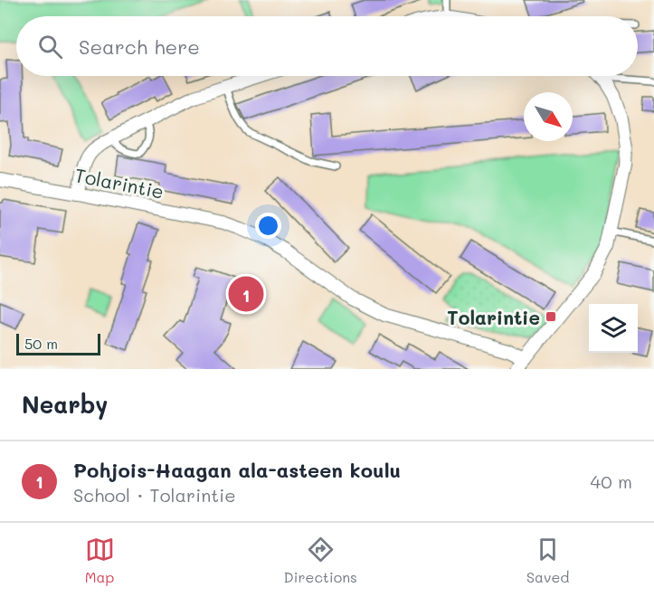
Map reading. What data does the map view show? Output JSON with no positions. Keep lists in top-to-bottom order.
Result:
{
  "streets": {
    "street": ["Tolarintie"]
  },
  "places": {
    "transit": ["Tolarintie"]
  },
  "scale_bar": "50 m",
  "north": "bottom right",
  "page": {
    "search": "Search here",
    "pins": "1",
    "scale": "50 m",
    "heading": "Nearby",
    "list": [
      {
        "mark": "1",
        "name": "Pohjois-Haagan ala-asteen koulu",
        "note": "School · Tolarintie",
        "value": "40 m"
      }
    ],
    "nav": ["Map", "Directions", "Saved"]
  }
}
